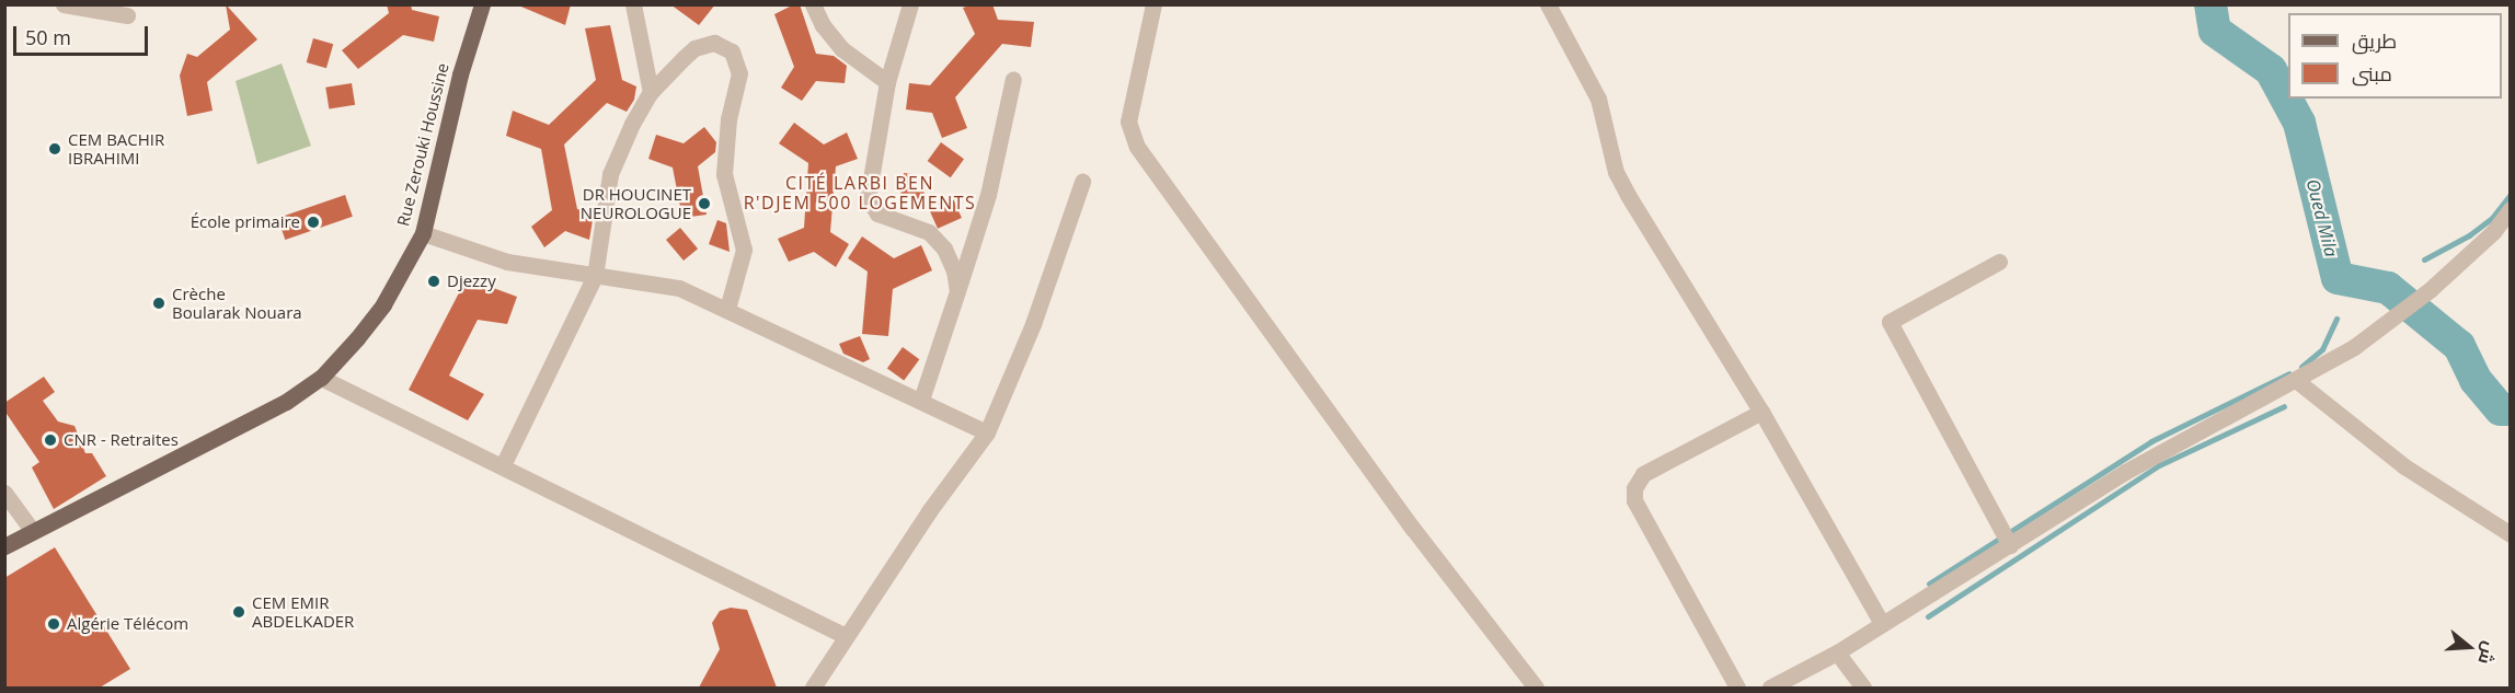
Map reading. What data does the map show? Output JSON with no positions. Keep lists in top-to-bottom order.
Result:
{
  "streets": {
    "main road": ["Rue Zerouki Houssine"]
  },
  "districts": ["CITÉ LARBI BEN R'DJEM 500 LOGEMENTS"],
  "water": ["Oued Mila"],
  "places": [
    "CEM BACHIR IBRAHIMI",
    "DR HOUCINET NEUROLOGUE",
    "École primaire",
    "Djezzy",
    "Crèche Boularak Nouara",
    "CNR - Retraites",
    "CEM EMIR ABDELKADER",
    "Algérie Télécom"
  ],
  "legend": ["طريق", "مبنى"],
  "scale_bar": "50 m",
  "north": "right"
}
